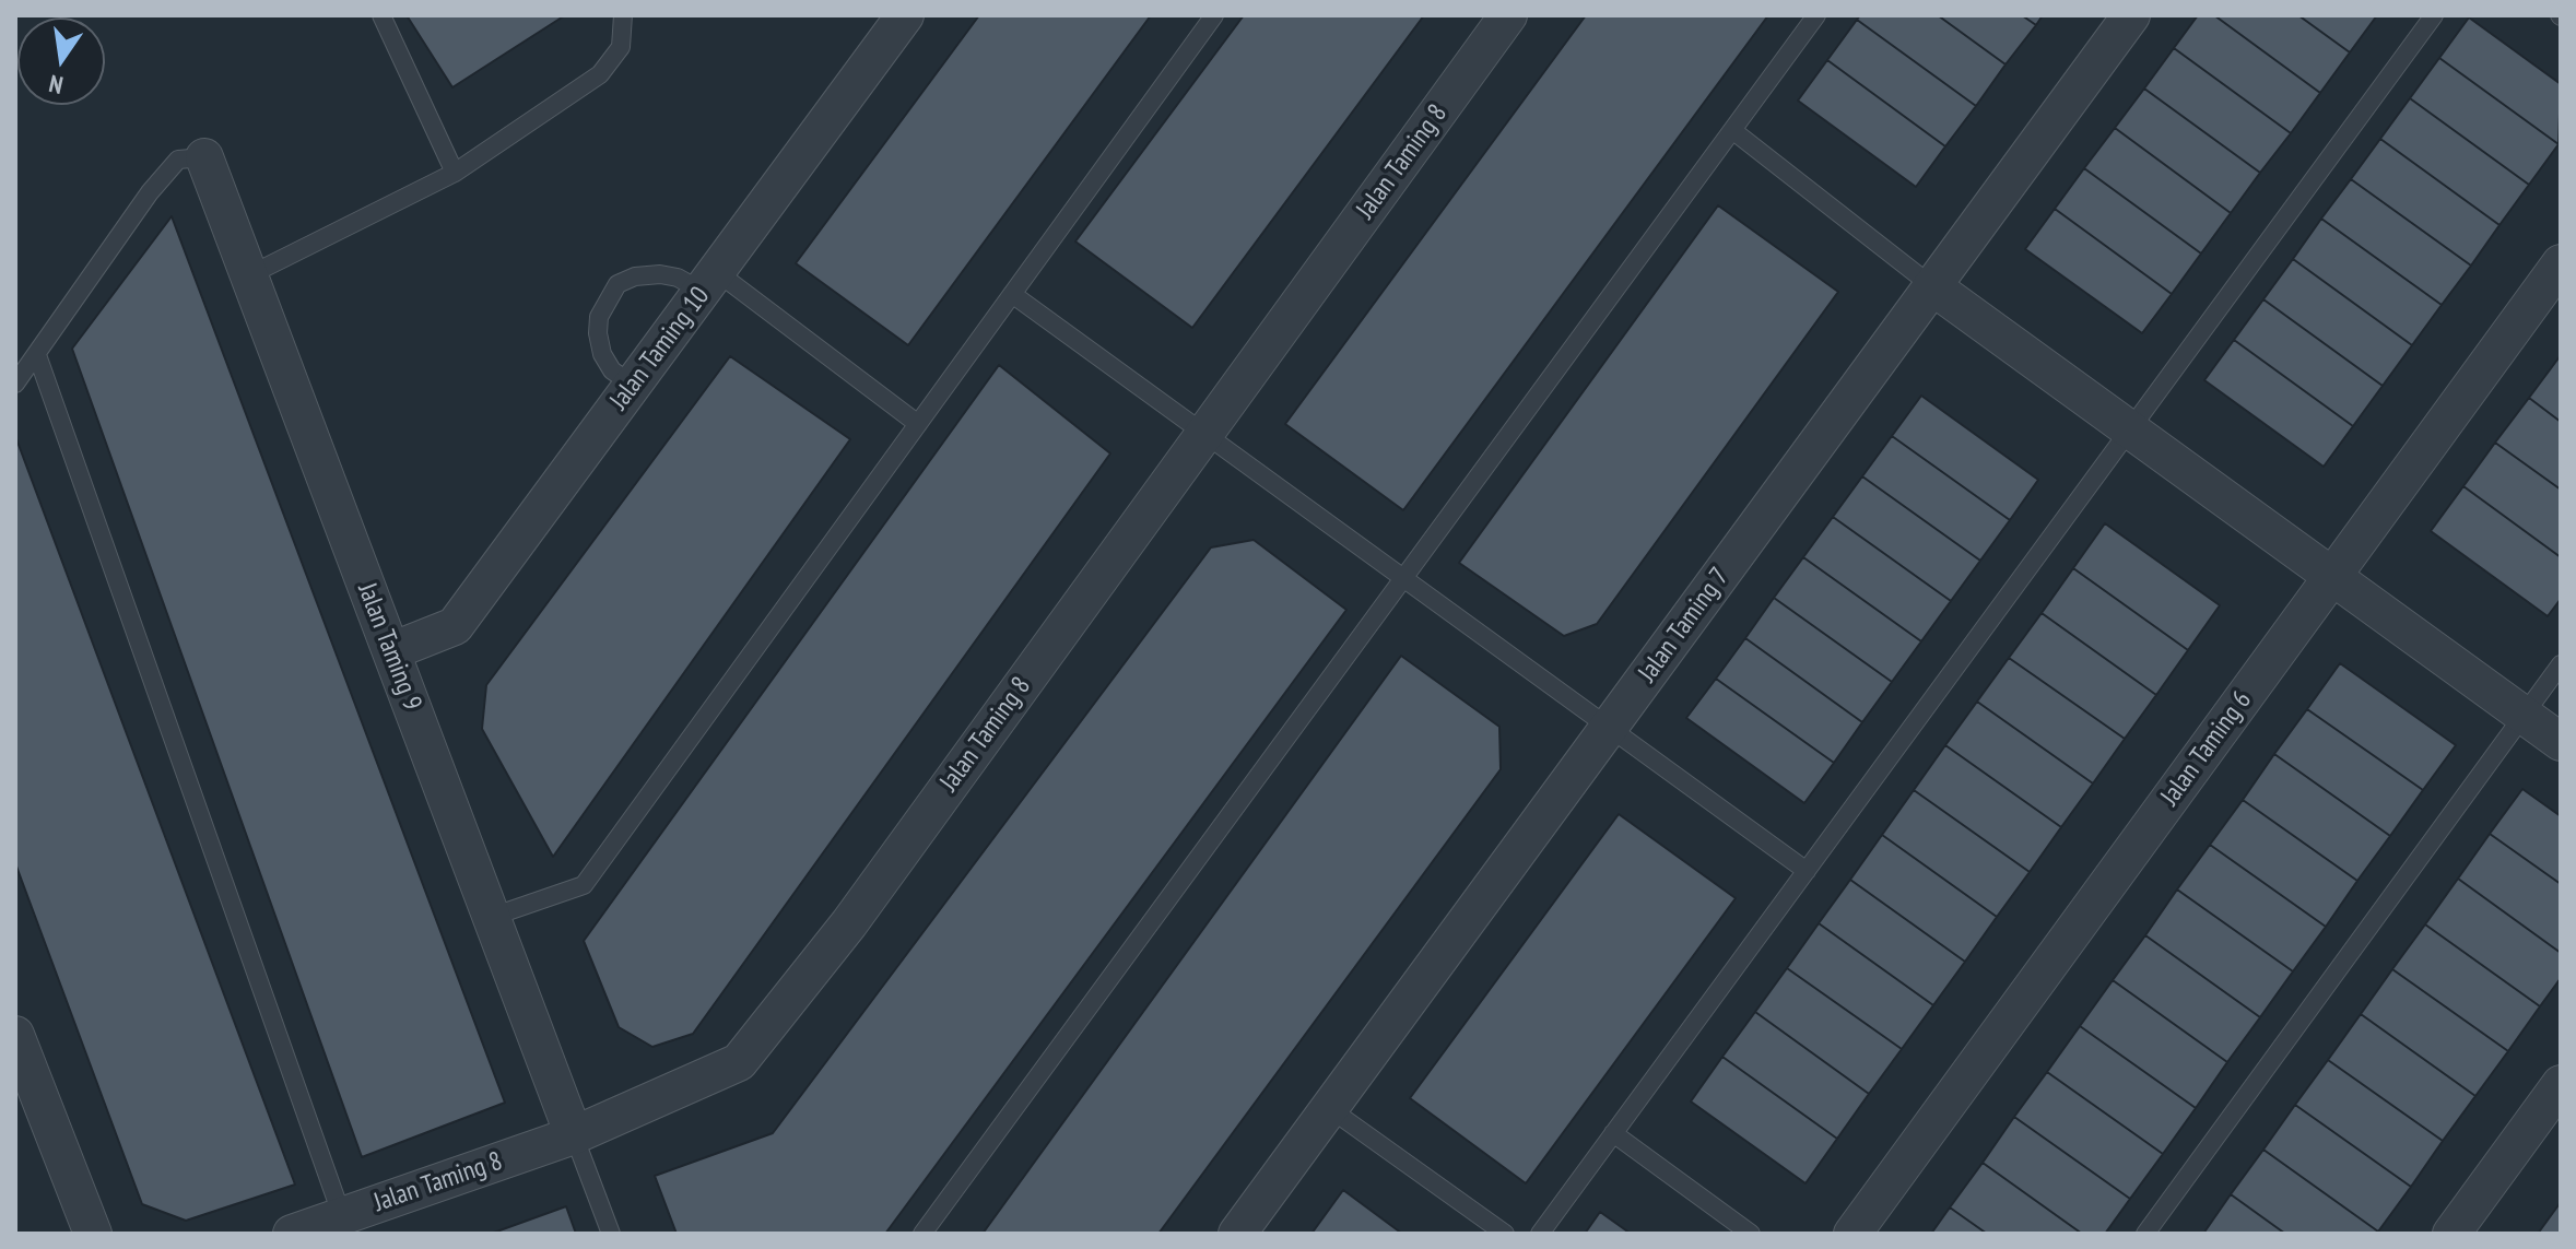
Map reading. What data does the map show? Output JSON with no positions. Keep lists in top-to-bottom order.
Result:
{
  "streets": {
    "street": [
      "Jalan Taming 8",
      "Jalan Taming 10",
      "Jalan Taming 7",
      "Jalan Taming 9",
      "Jalan Taming 6"
    ]
  },
  "crossings": [
    ["Jalan Taming 8", "Jalan Taming 9"],
    ["Jalan Taming 10", "Jalan Taming 9"]
  ],
  "north": "bottom"
}
